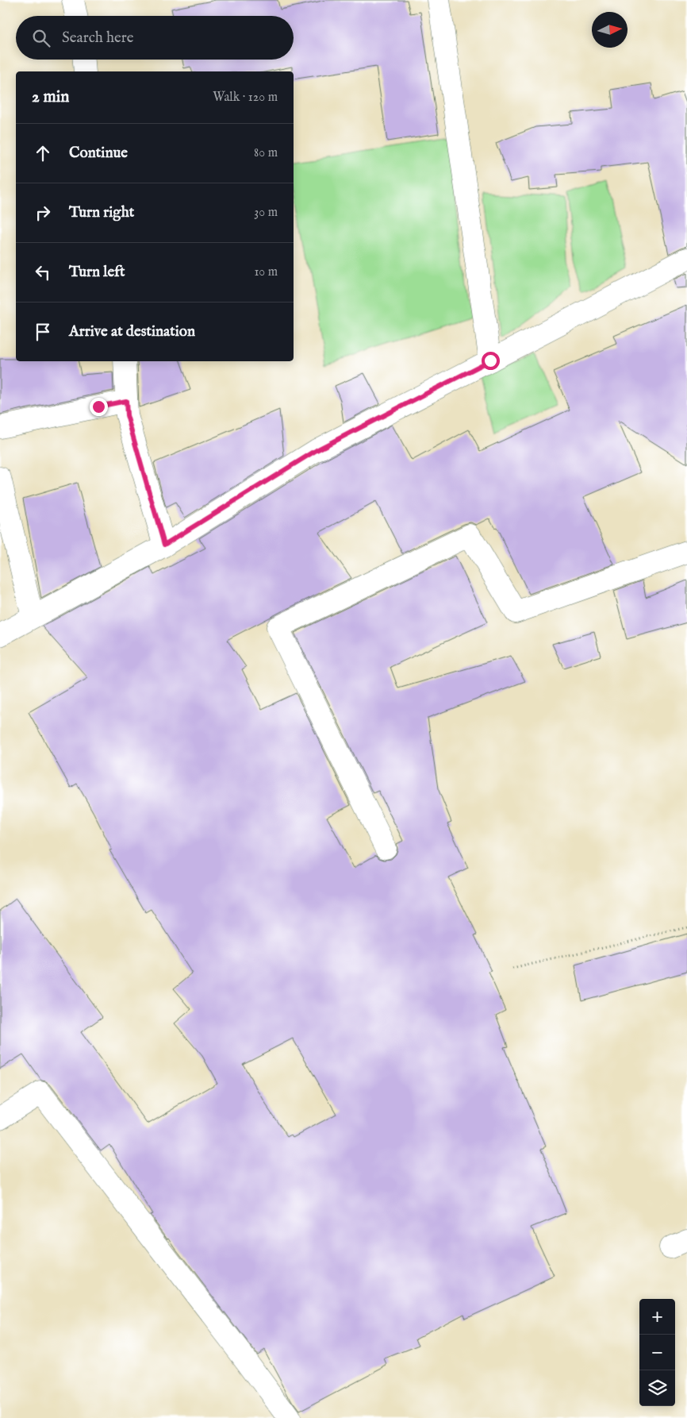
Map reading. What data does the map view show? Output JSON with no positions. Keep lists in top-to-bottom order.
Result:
{
  "north": "right",
  "page": {
    "search": "Search here",
    "heading": ["2 min", "Walk · 120 m"],
    "list": [
      ["Continue", "80 m"],
      ["Turn right", "30 m"],
      ["Turn left", "10 m"],
      "Arrive at destination"
    ],
    "map_buttons": ["+", "−"]
  }
}
